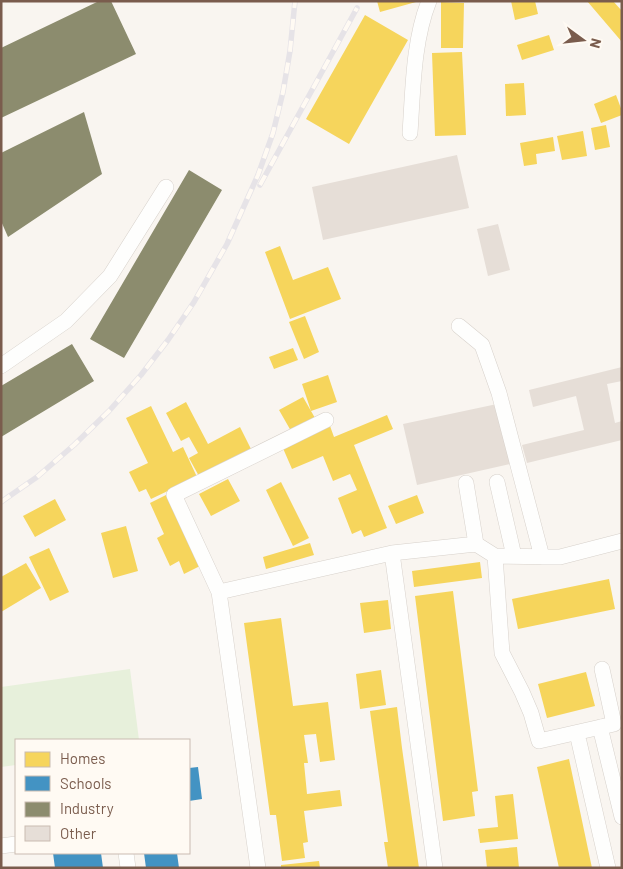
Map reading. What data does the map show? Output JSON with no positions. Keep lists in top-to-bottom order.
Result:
{
  "legend": [
    "Homes",
    "Schools",
    "Industry",
    "Other"
  ],
  "north": "right"
}
